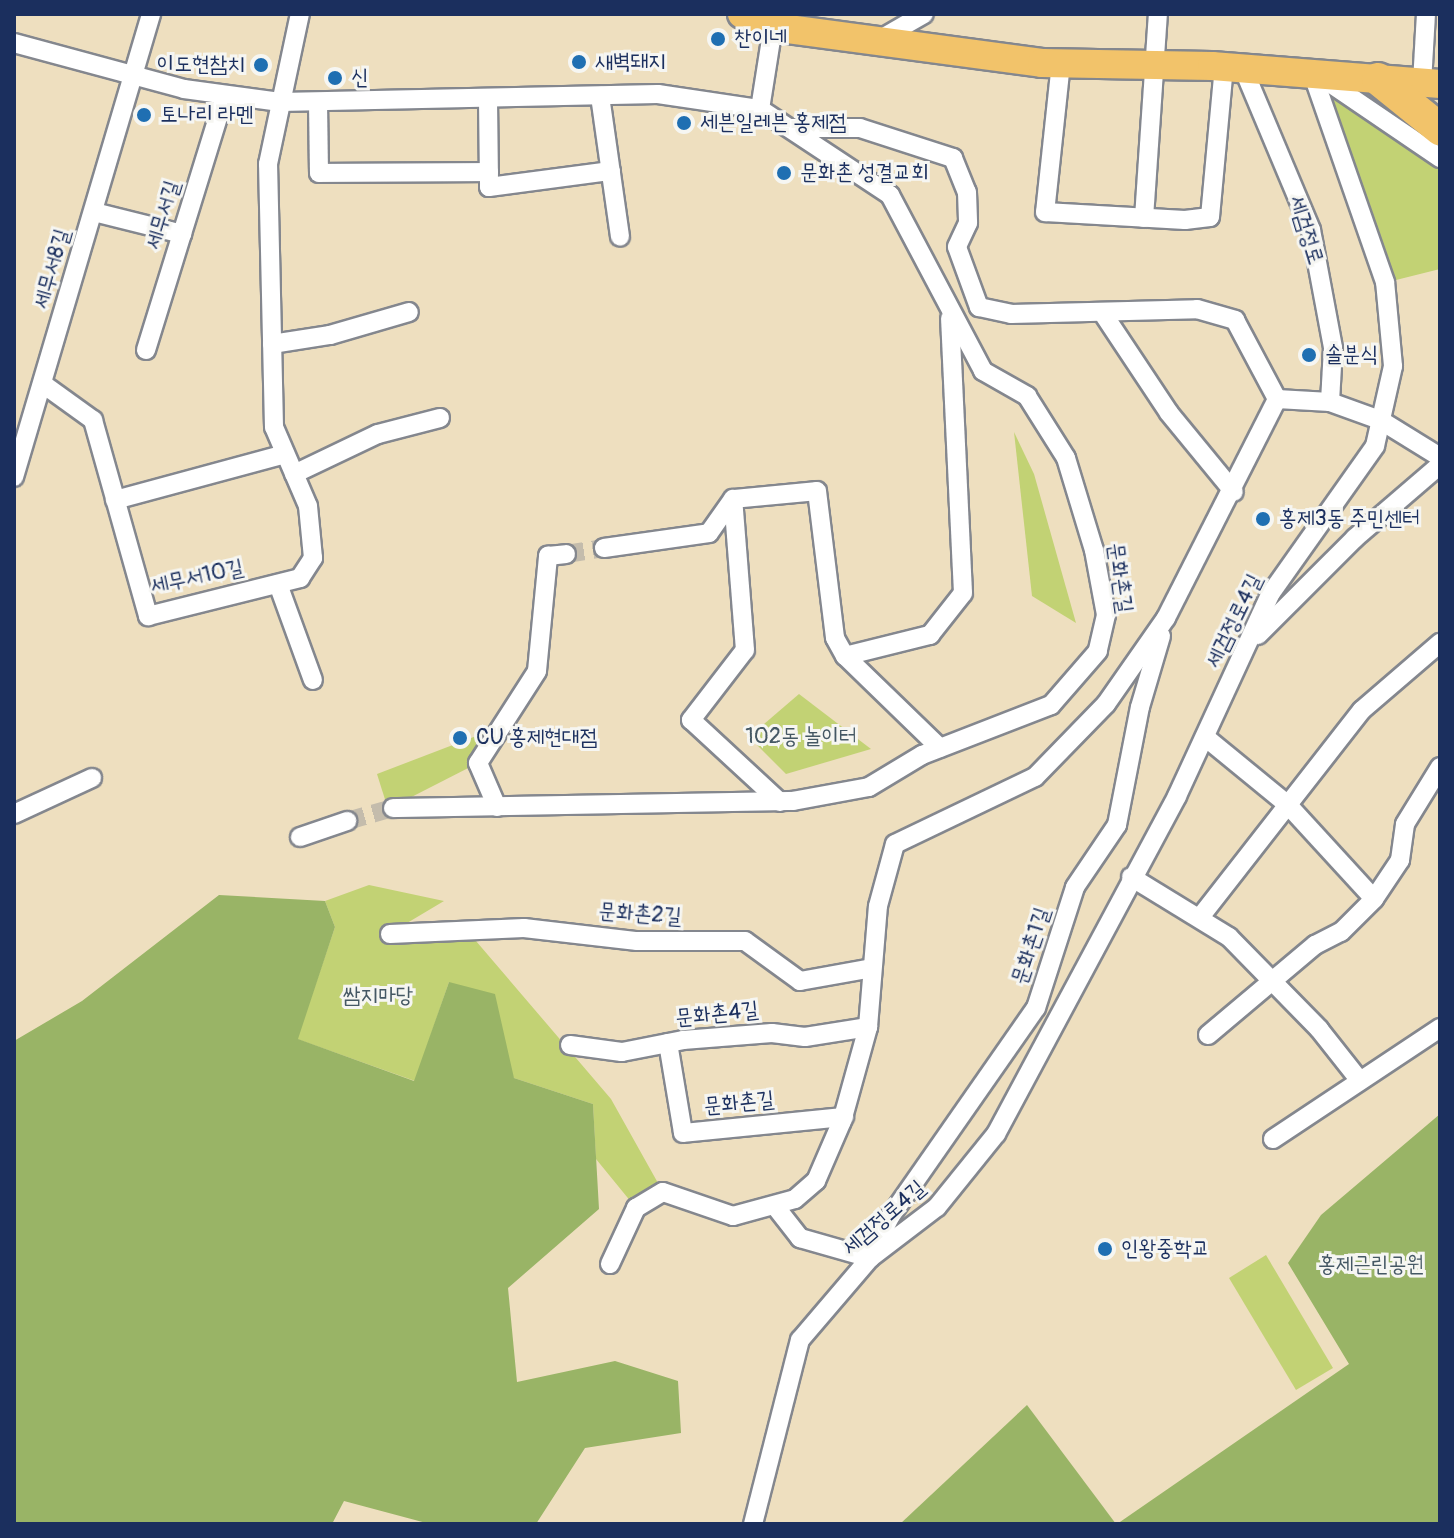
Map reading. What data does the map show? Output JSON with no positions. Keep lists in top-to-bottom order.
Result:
{
  "streets": {
    "street": [
      "세무서길",
      "세검정로",
      "세무서8길",
      "세무서10길",
      "문화촌길",
      "세검정로4길",
      "문화촌2길",
      "문화촌1길",
      "문화촌4길"
    ]
  },
  "crossings": [
    ["세무서길", "세무서8길"],
    ["세무서8길", "세무서10길"],
    ["문화촌길", "문화촌2길"],
    ["문화촌길", "문화촌1길"],
    ["문화촌길", "문화촌4길"],
    ["세검정로4길", "문화촌1길"]
  ],
  "parks": ["102동 놀이터", "쌈지마당", "홍제근린공원"],
  "places": [
    "찬이네",
    "새벽돼지",
    "이도현참치",
    "신",
    "토나리 라멘",
    "세븐일레븐 홍제점",
    "문화촌 성결교회",
    "솔분식",
    "홍제3동 주민센터",
    "CU 홍제현대점",
    "인왕중학교"
  ]
}
